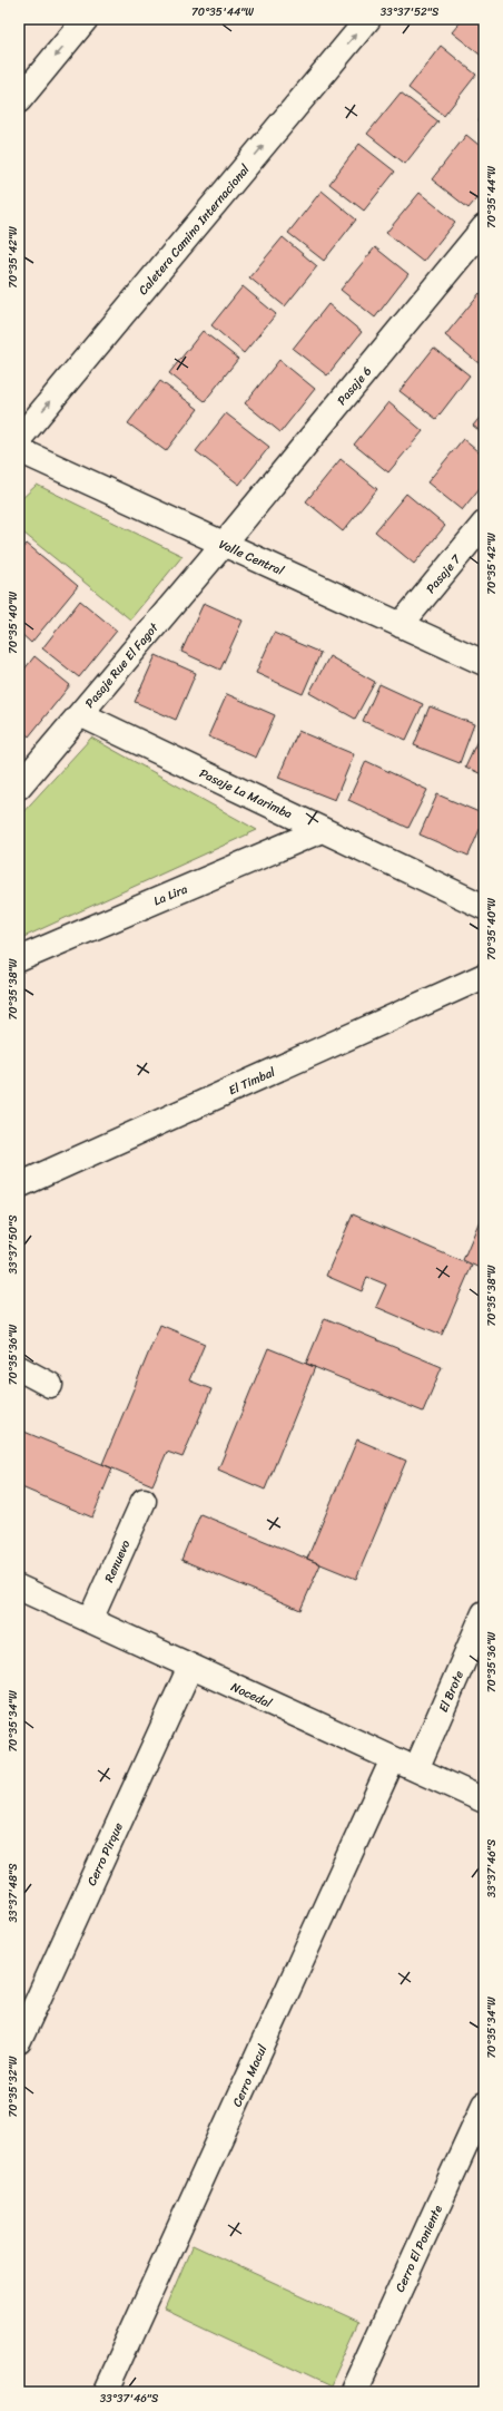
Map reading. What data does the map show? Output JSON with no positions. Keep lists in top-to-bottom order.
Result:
{
  "streets": {
    "street": [
      "Caletera Camino Internacional",
      "Pasaje 6",
      "Valle Central",
      "Pasaje 7",
      "Pasaje Rue El Fagot",
      "Pasaje La Marimba",
      "La Lira",
      "El Timbal",
      "Renuevo",
      "El Brote",
      "Nocedal",
      "Cerro Pirque",
      "Cerro Macul",
      "Cerro El Poniente"
    ]
  },
  "crossings": [
    ["Pasaje 6", "Valle Central"],
    ["Pasaje 6", "Pasaje Rue El Fagot"],
    ["Valle Central", "Pasaje 7"],
    ["Valle Central", "Pasaje Rue El Fagot"],
    ["Pasaje Rue El Fagot", "Pasaje La Marimba"],
    ["Pasaje La Marimba", "La Lira"],
    ["Renuevo", "Nocedal"],
    ["El Brote", "Nocedal"],
    ["Nocedal", "Cerro Pirque"],
    ["Nocedal", "Cerro Macul"]
  ],
  "one_way": ["Caletera Camino Internacional"],
  "coordinates": [
    "70°35'44\"W",
    "33°37'52\"S",
    "70°35'42\"W",
    "70°35'40\"W",
    "70°35'38\"W",
    "33°37'50\"S",
    "70°35'36\"W",
    "70°35'34\"W",
    "33°37'46\"S",
    "33°37'48\"S",
    "70°35'32\"W"
  ]
}
